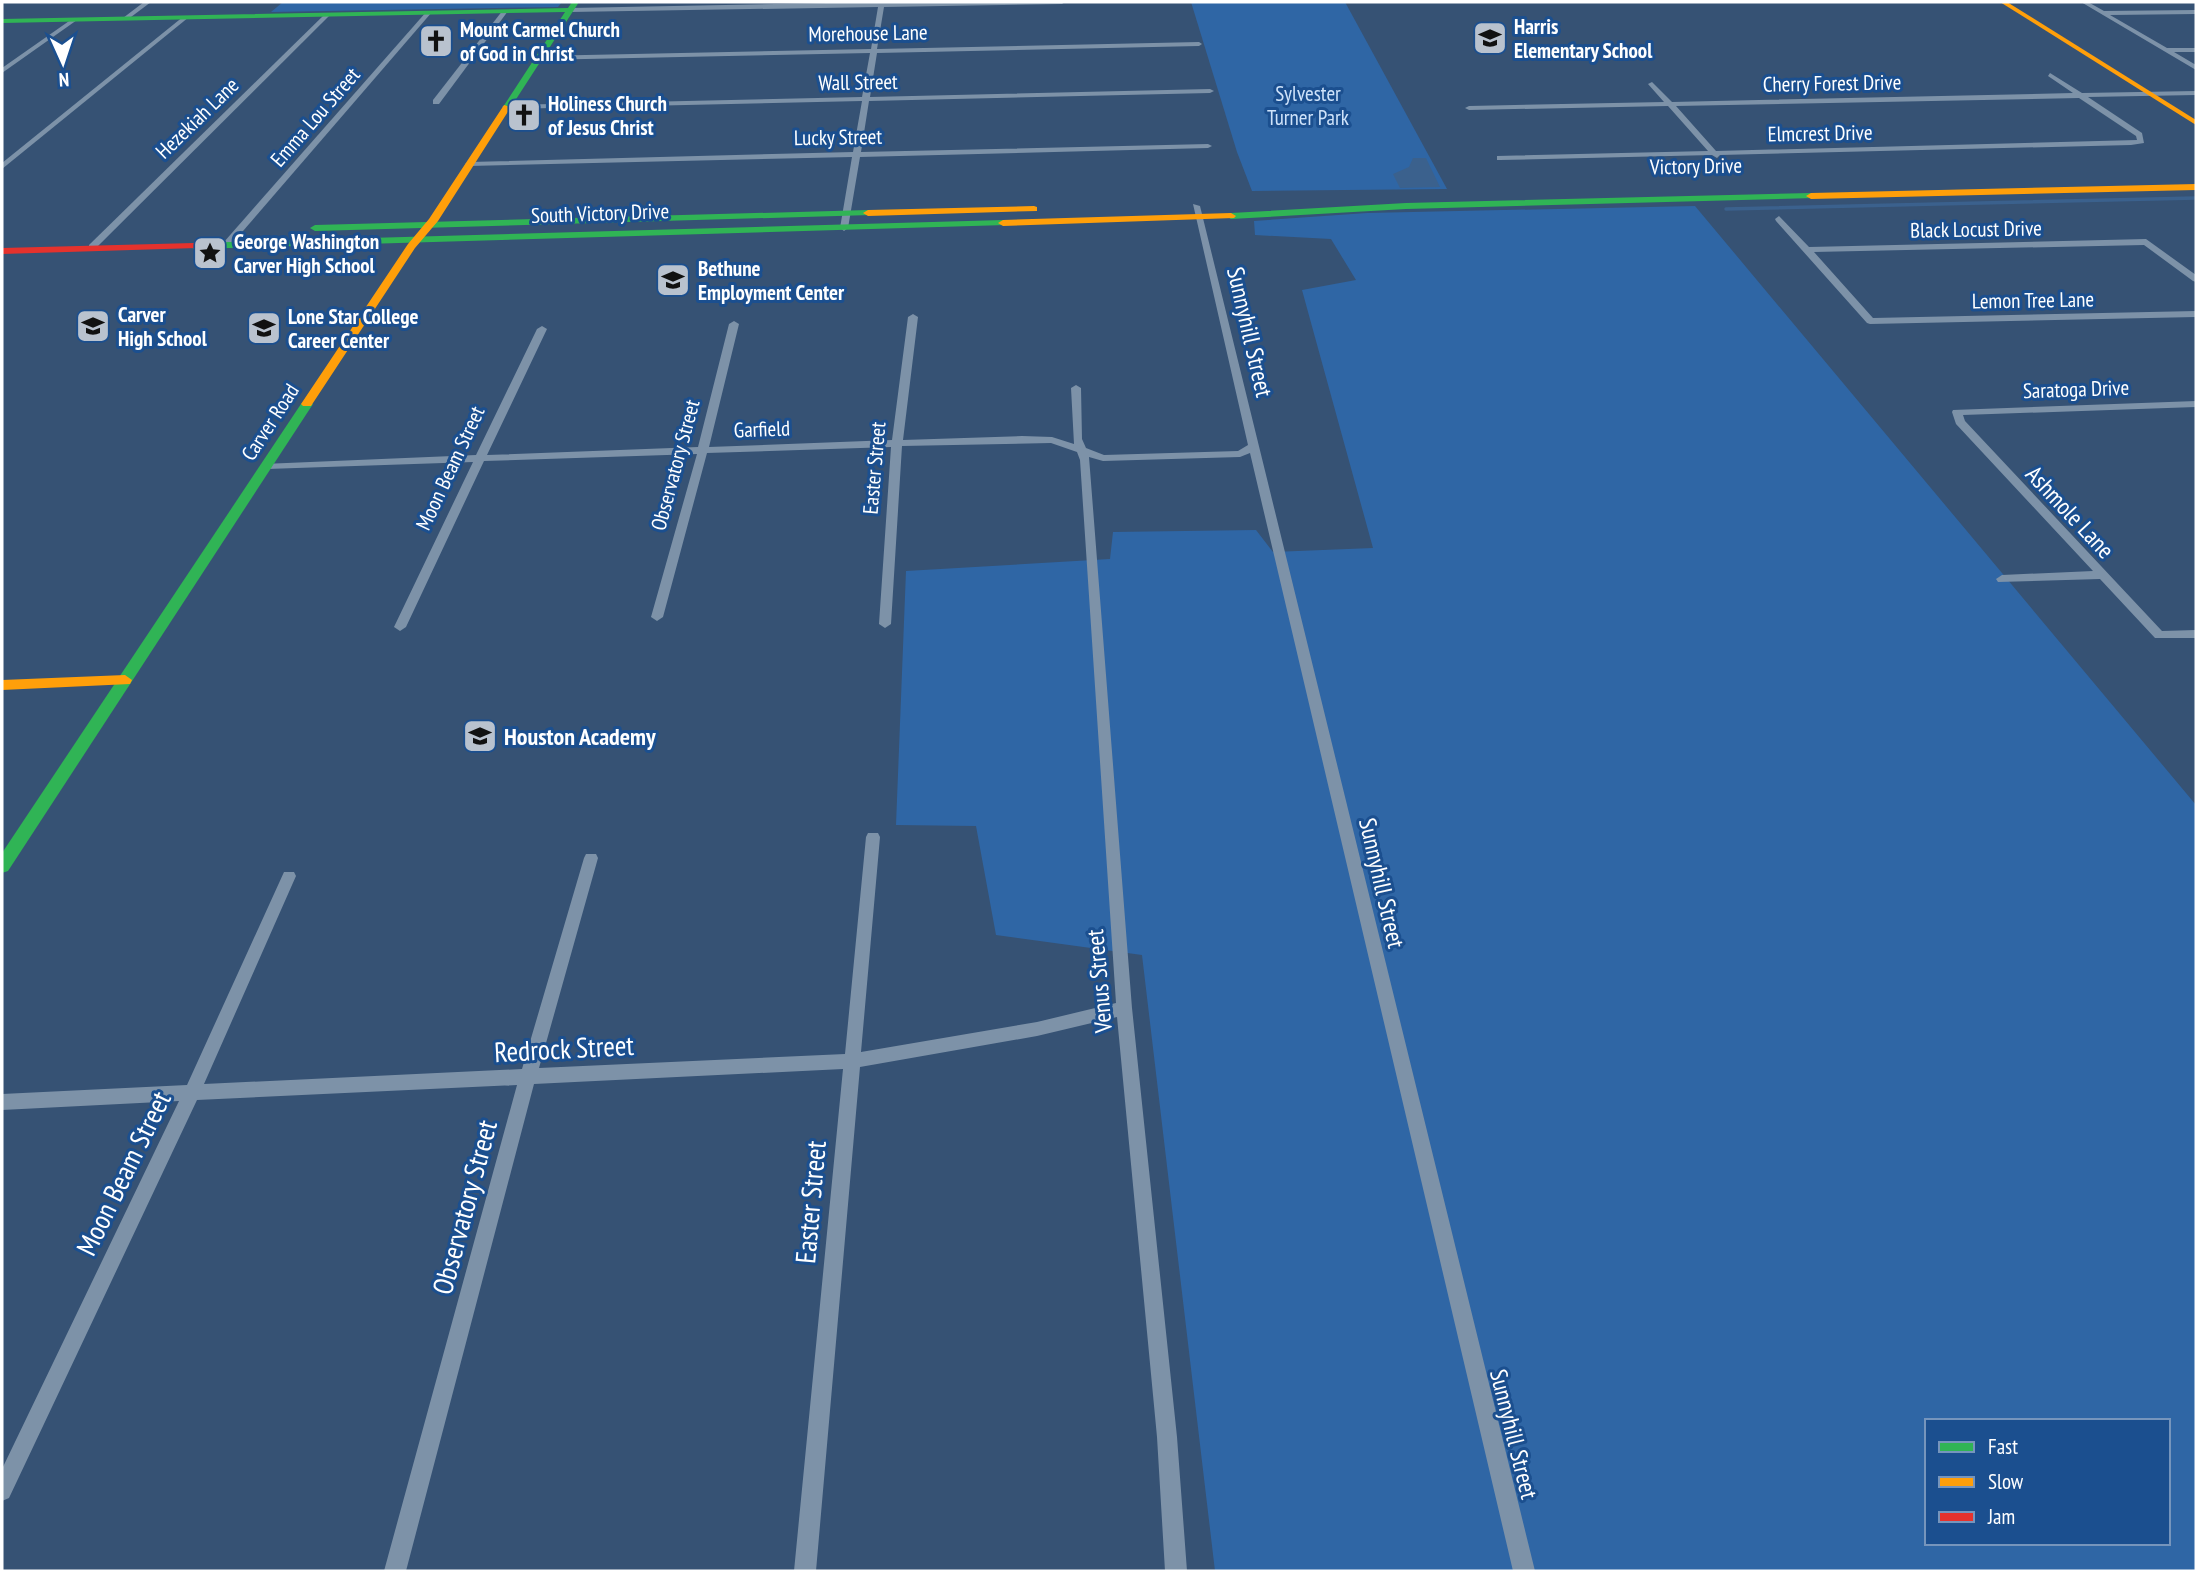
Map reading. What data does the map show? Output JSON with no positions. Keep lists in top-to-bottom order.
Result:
{
  "streets": {
    "main road": ["Victory Drive", "South Victory Drive", "Carver Road"],
    "street": [
      "Morehouse Lane",
      "Wall Street",
      "Cherry Forest Drive",
      "Emma Lou Street",
      "Hezekiah Lane",
      "Elmcrest Drive",
      "Lucky Street",
      "Black Locust Drive",
      "Lemon Tree Lane",
      "Sunnyhill Street",
      "Saratoga Drive",
      "Garfield",
      "Observatory Street",
      "Moon Beam Street",
      "Easter Street",
      "Ashmole Lane",
      "Venus Street",
      "Redrock Street"
    ]
  },
  "crossings": [
    ["Morehouse Lane", "Carver Road"],
    ["Wall Street", "Carver Road"],
    ["Cherry Forest Drive", "Elmcrest Drive"],
    ["Emma Lou Street", "South Victory Drive"],
    ["Hezekiah Lane", "South Victory Drive"],
    ["Lucky Street", "Carver Road"],
    ["Victory Drive", "South Victory Drive"],
    ["Victory Drive", "Sunnyhill Street"],
    ["South Victory Drive", "Sunnyhill Street"],
    ["South Victory Drive", "Carver Road"],
    ["Black Locust Drive", "Lemon Tree Lane"],
    ["Sunnyhill Street", "Garfield"],
    ["Saratoga Drive", "Ashmole Lane"],
    ["Carver Road", "Garfield"],
    ["Garfield", "Observatory Street"],
    ["Garfield", "Moon Beam Street"],
    ["Garfield", "Easter Street"],
    ["Garfield", "Venus Street"],
    ["Observatory Street", "Redrock Street"],
    ["Moon Beam Street", "Redrock Street"],
    ["Easter Street", "Redrock Street"],
    ["Venus Street", "Redrock Street"]
  ],
  "parks": ["Sylvester Turner Park"],
  "places": {
    "school or university": [
      "Harris Elementary School",
      "Bethune Employment Center",
      "Carver High School",
      "Lone Star College Career Center",
      "Houston Academy"
    ],
    "church": ["Mount Carmel Church of God in Christ", "Holiness Church of Jesus Christ"],
    "place": ["George Washington Carver High School"]
  },
  "legend": ["Fast", "Slow", "Jam"],
  "north": "bottom"
}
